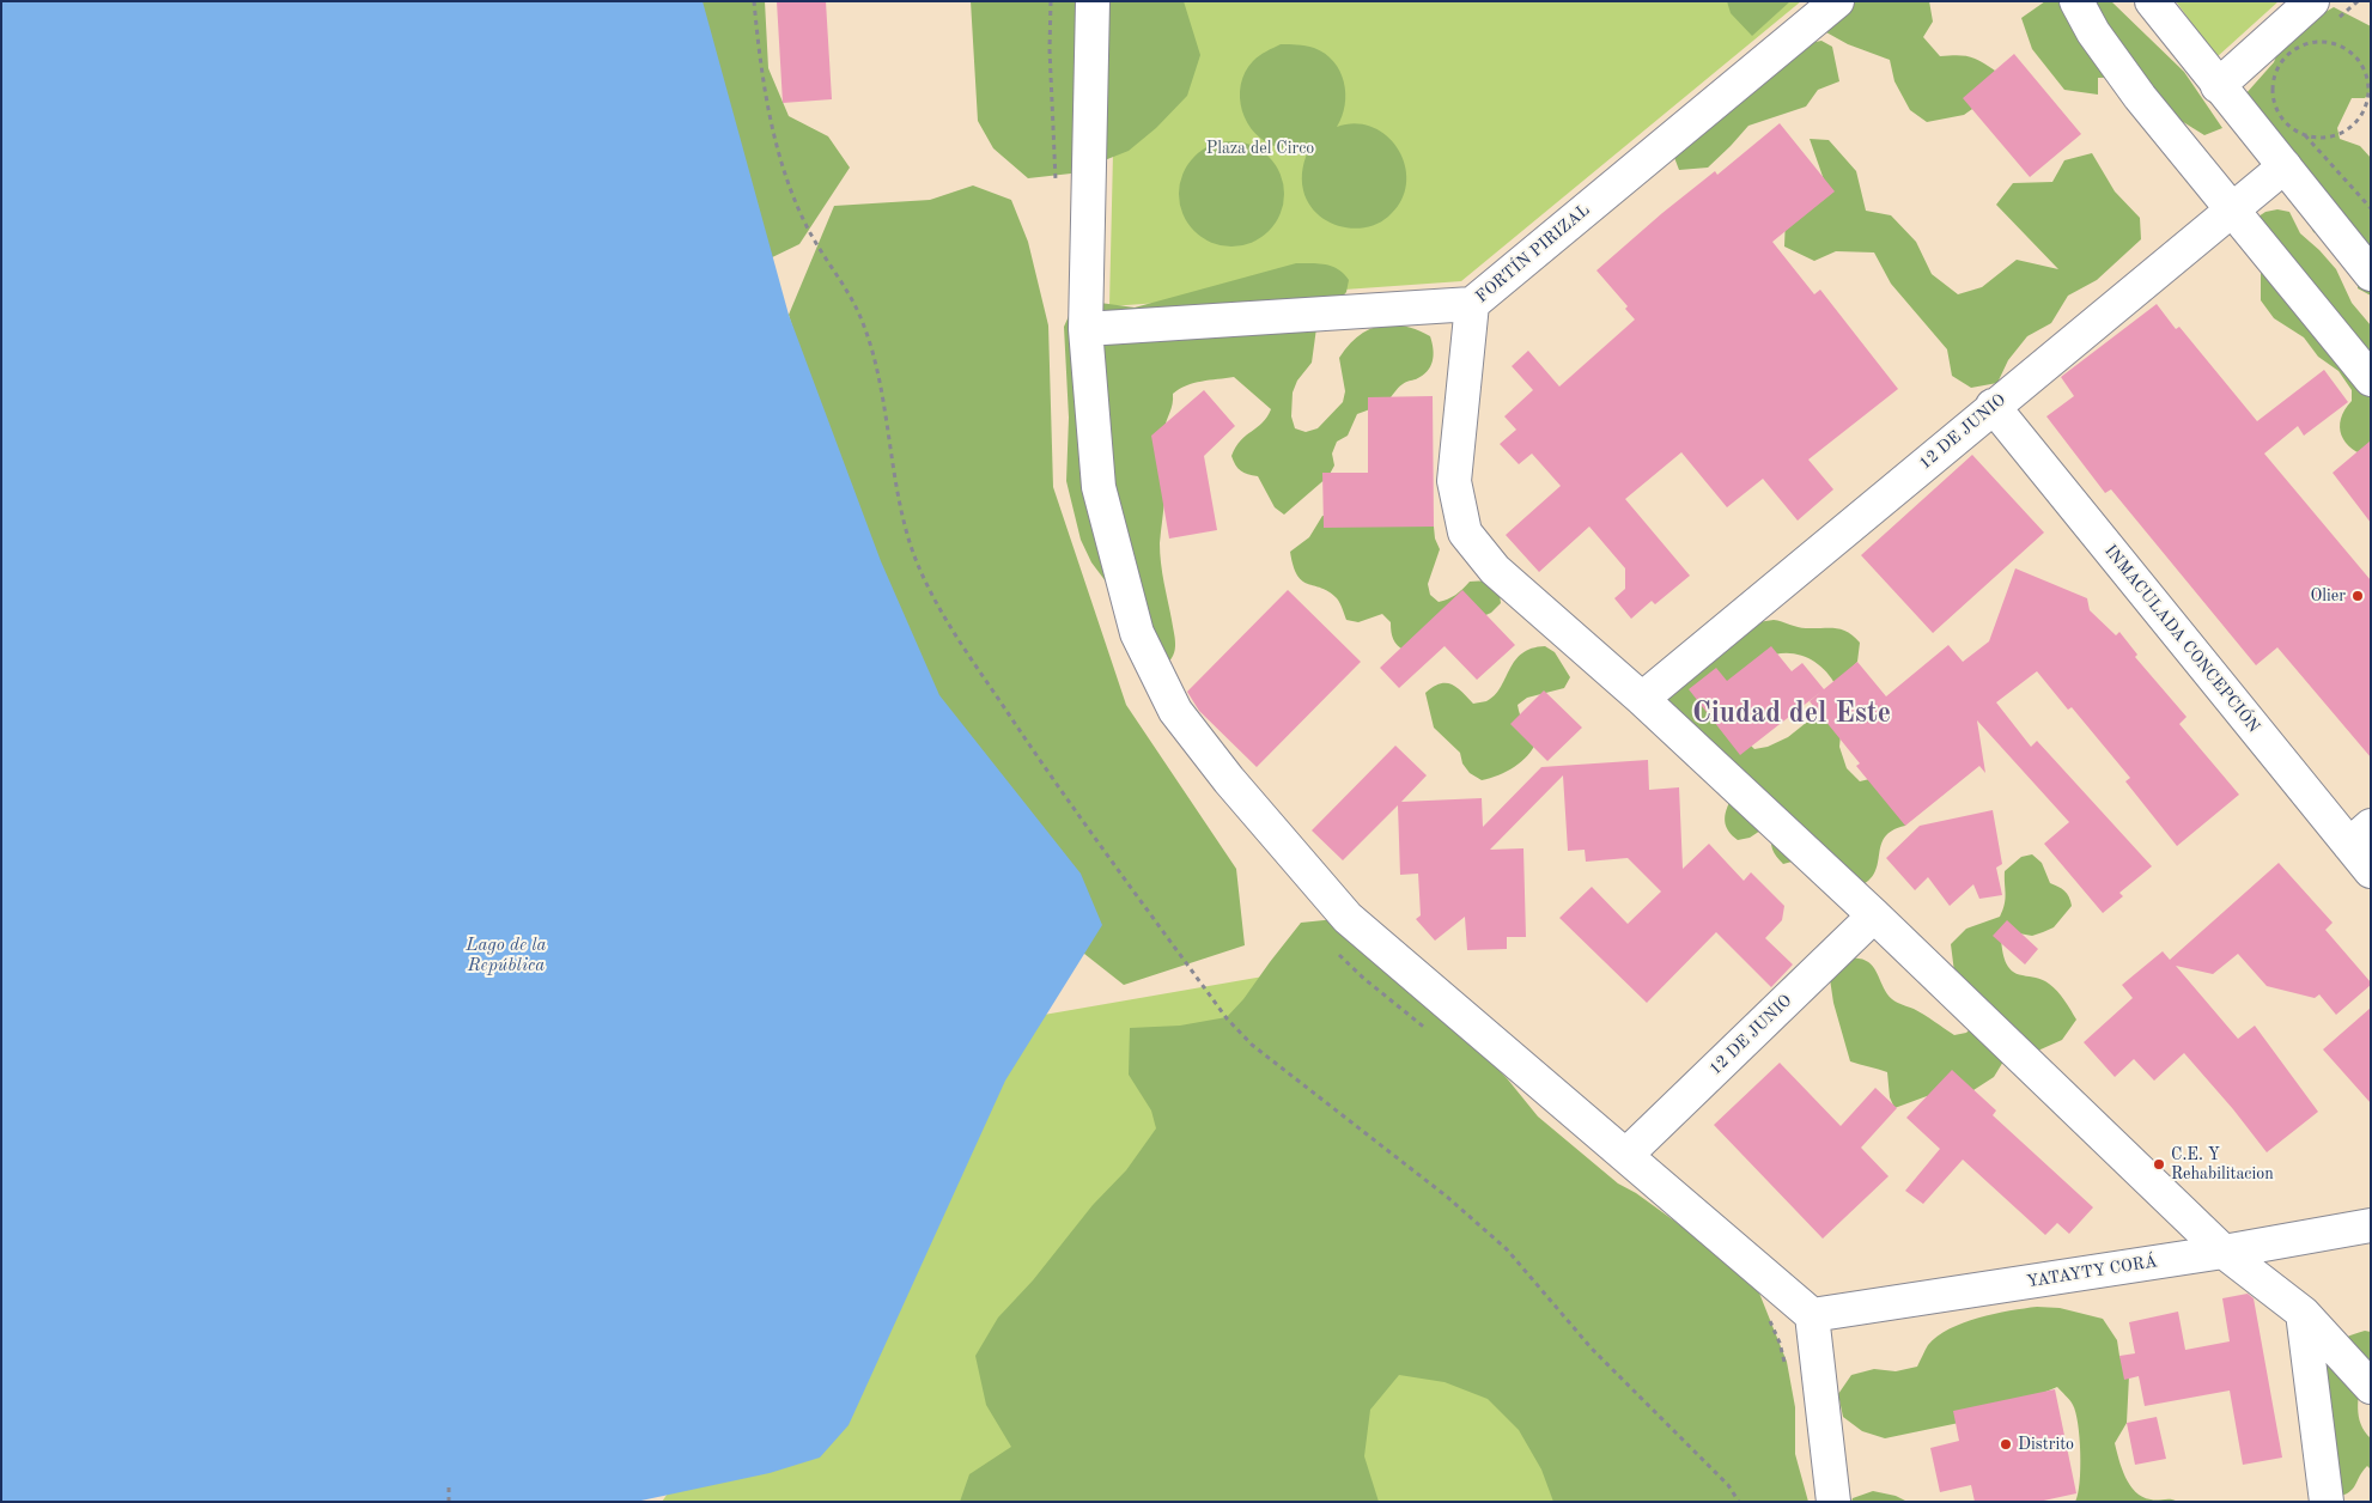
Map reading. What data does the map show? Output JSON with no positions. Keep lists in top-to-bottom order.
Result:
{
  "streets": {
    "street": [
      "FORTÍN PIRIZAL",
      "12 DE JUNIO",
      "INMACULADA CONCEPCIÓN",
      "YATAYTY CORÁ"
    ]
  },
  "crossings": [
    ["12 DE JUNIO", "INMACULADA CONCEPCIÓN"]
  ],
  "districts": ["Ciudad del Este"],
  "water": ["Lago de la República"],
  "parks": ["Plaza del Circo"],
  "places": ["Olier", "C.E. Y Rehabilitacion", "Distrito"]
}
